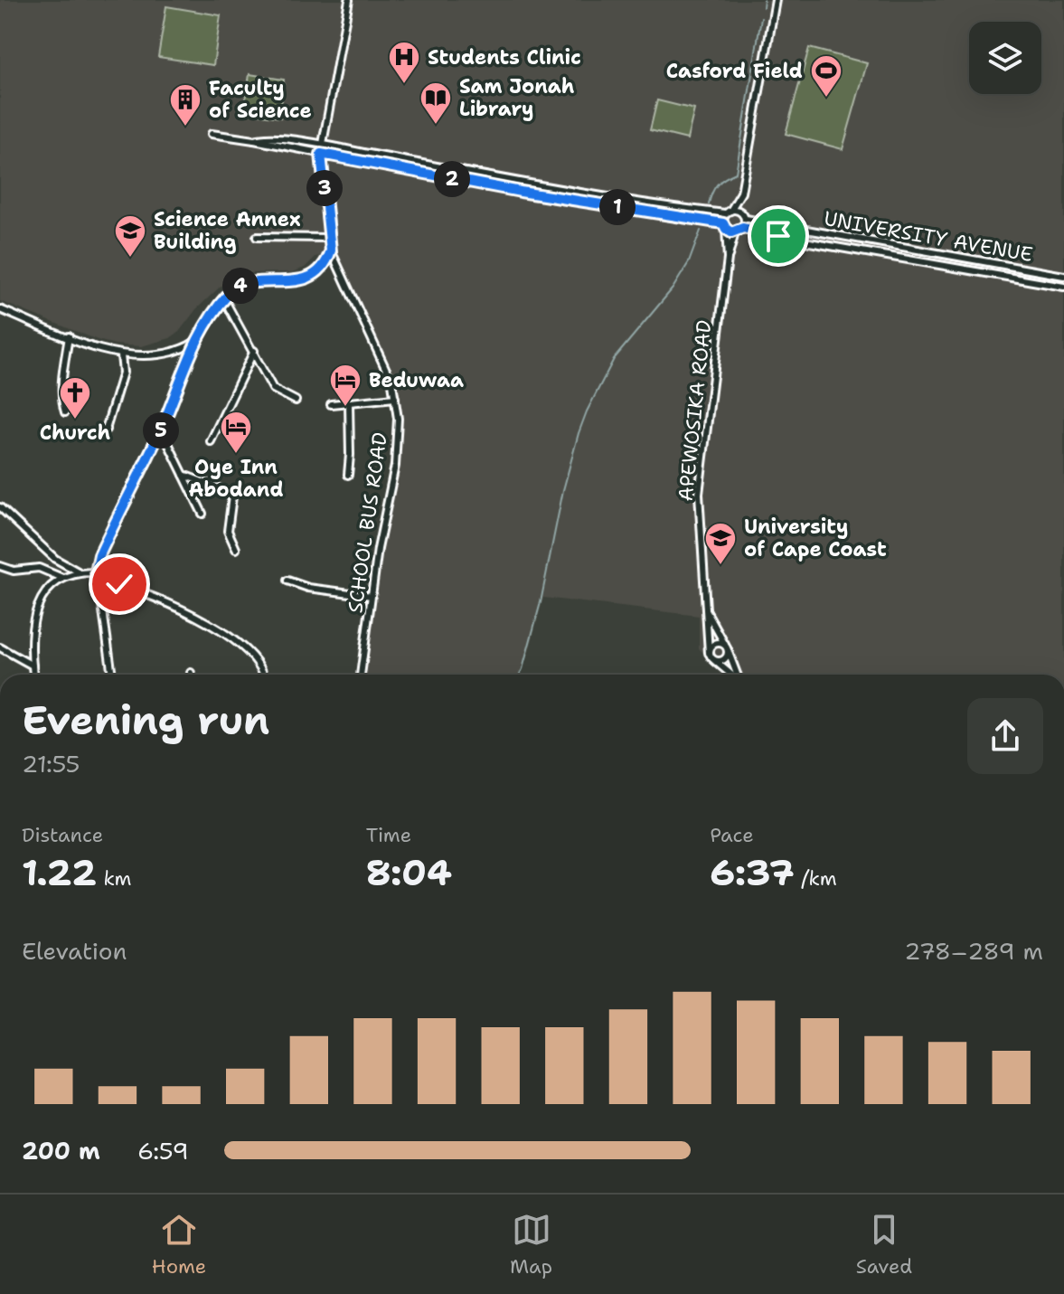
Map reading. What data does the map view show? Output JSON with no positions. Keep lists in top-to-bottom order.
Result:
{
  "streets": {
    "street": ["UNIVERSITY AVENUE", "APEWOSIKA ROAD", "SCHOOL BUS ROAD"]
  },
  "places": {
    "hospital": ["Students Clinic"],
    "sports": ["Casford Field"],
    "library": ["Sam Jonah Library"],
    "building": ["Faculty of Science"],
    "school or university": ["Science Annex Building", "University of Cape Coast"],
    "hotel": ["Beduwaa", "Oye Inn Abodand"],
    "church": ["Church"]
  },
  "page": {
    "pins": [
      "2",
      "3",
      "1",
      "4",
      "5"
    ],
    "heading": ["Evening run", "21:55"],
    "stats": [
      ["Distance", "1.22 km"],
      ["Time", "8:04"],
      ["Pace", "6:37 /km"]
    ],
    "chart": ["Elevation", "278–289 m"],
    "list": [
      {
        "name": "200 m",
        "note": "6:59"
      }
    ],
    "tabs": ["Home", "Map", "Saved"]
  }
}
